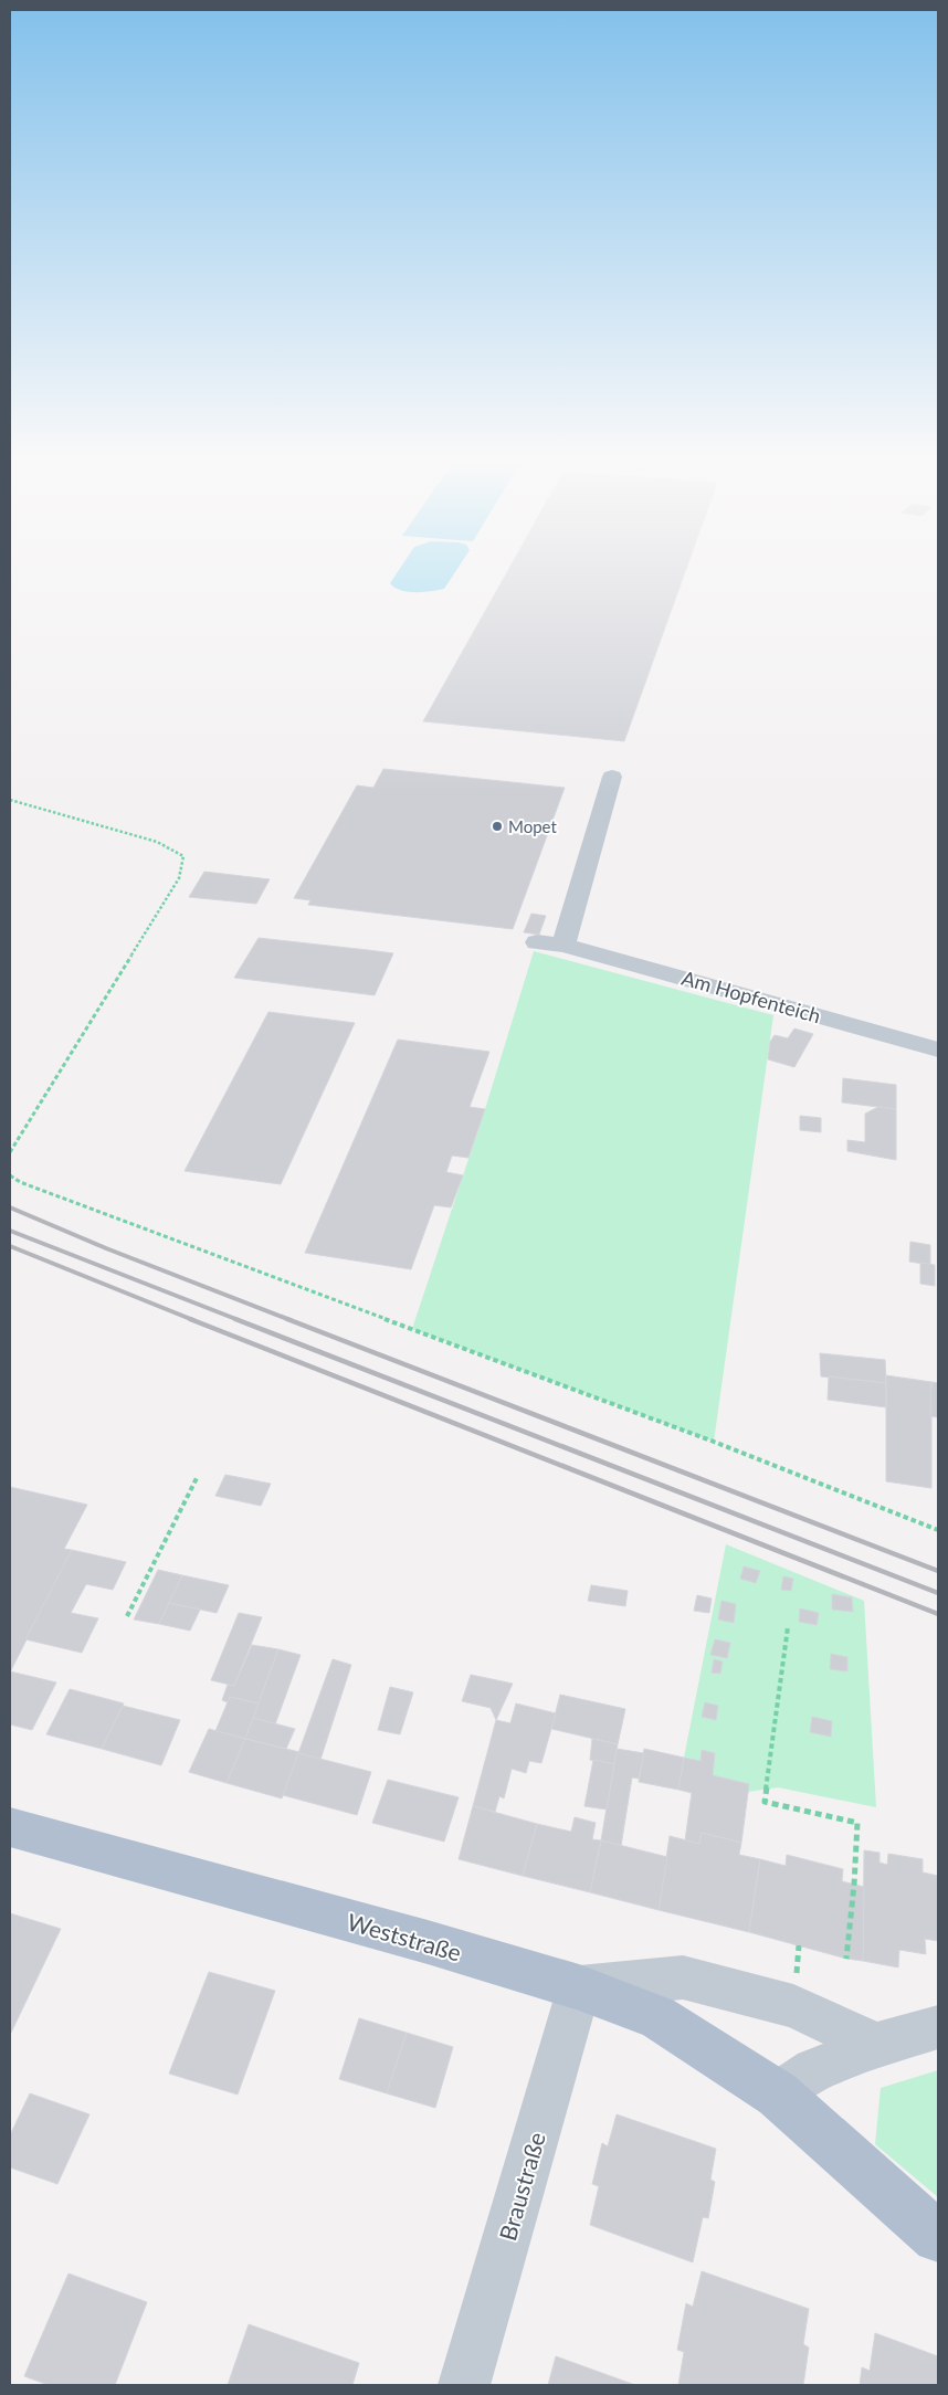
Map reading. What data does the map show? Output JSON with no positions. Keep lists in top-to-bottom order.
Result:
{
  "streets": {
    "main road": ["Weststraße"],
    "street": ["Am Hopfenteich", "Braustraße"]
  },
  "crossings": [
    ["Weststraße", "Braustraße"]
  ],
  "places": ["Mopet"]
}
